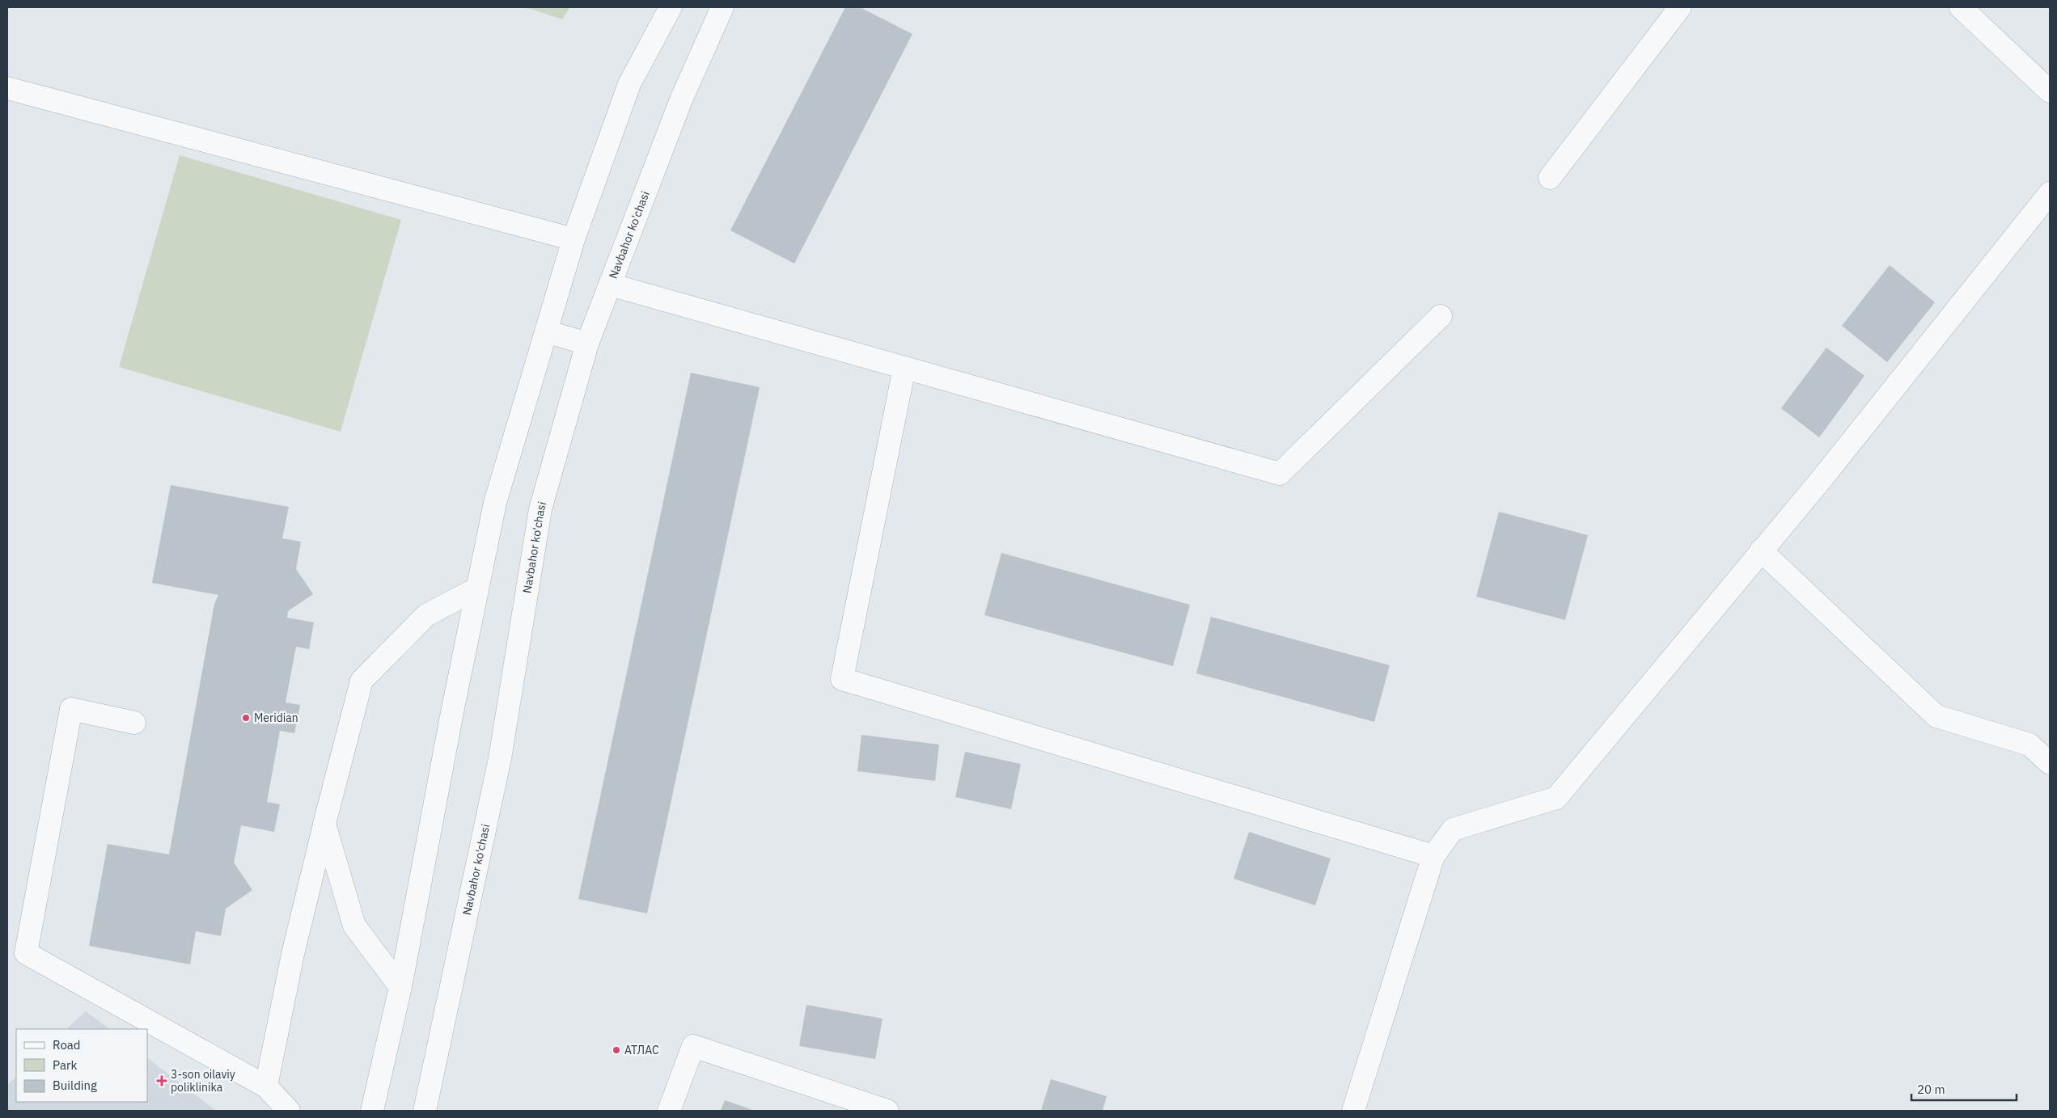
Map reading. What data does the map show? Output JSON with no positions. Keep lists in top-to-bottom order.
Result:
{
  "streets": {
    "street": ["Navbahor ko'chasi"]
  },
  "places": {
    "other": ["Meridian", "АТЛАС"],
    "health": ["3-son oilaviy poliklinika"]
  },
  "legend": ["Road", "Park", "Building"],
  "scale_bar": "20 m"
}
